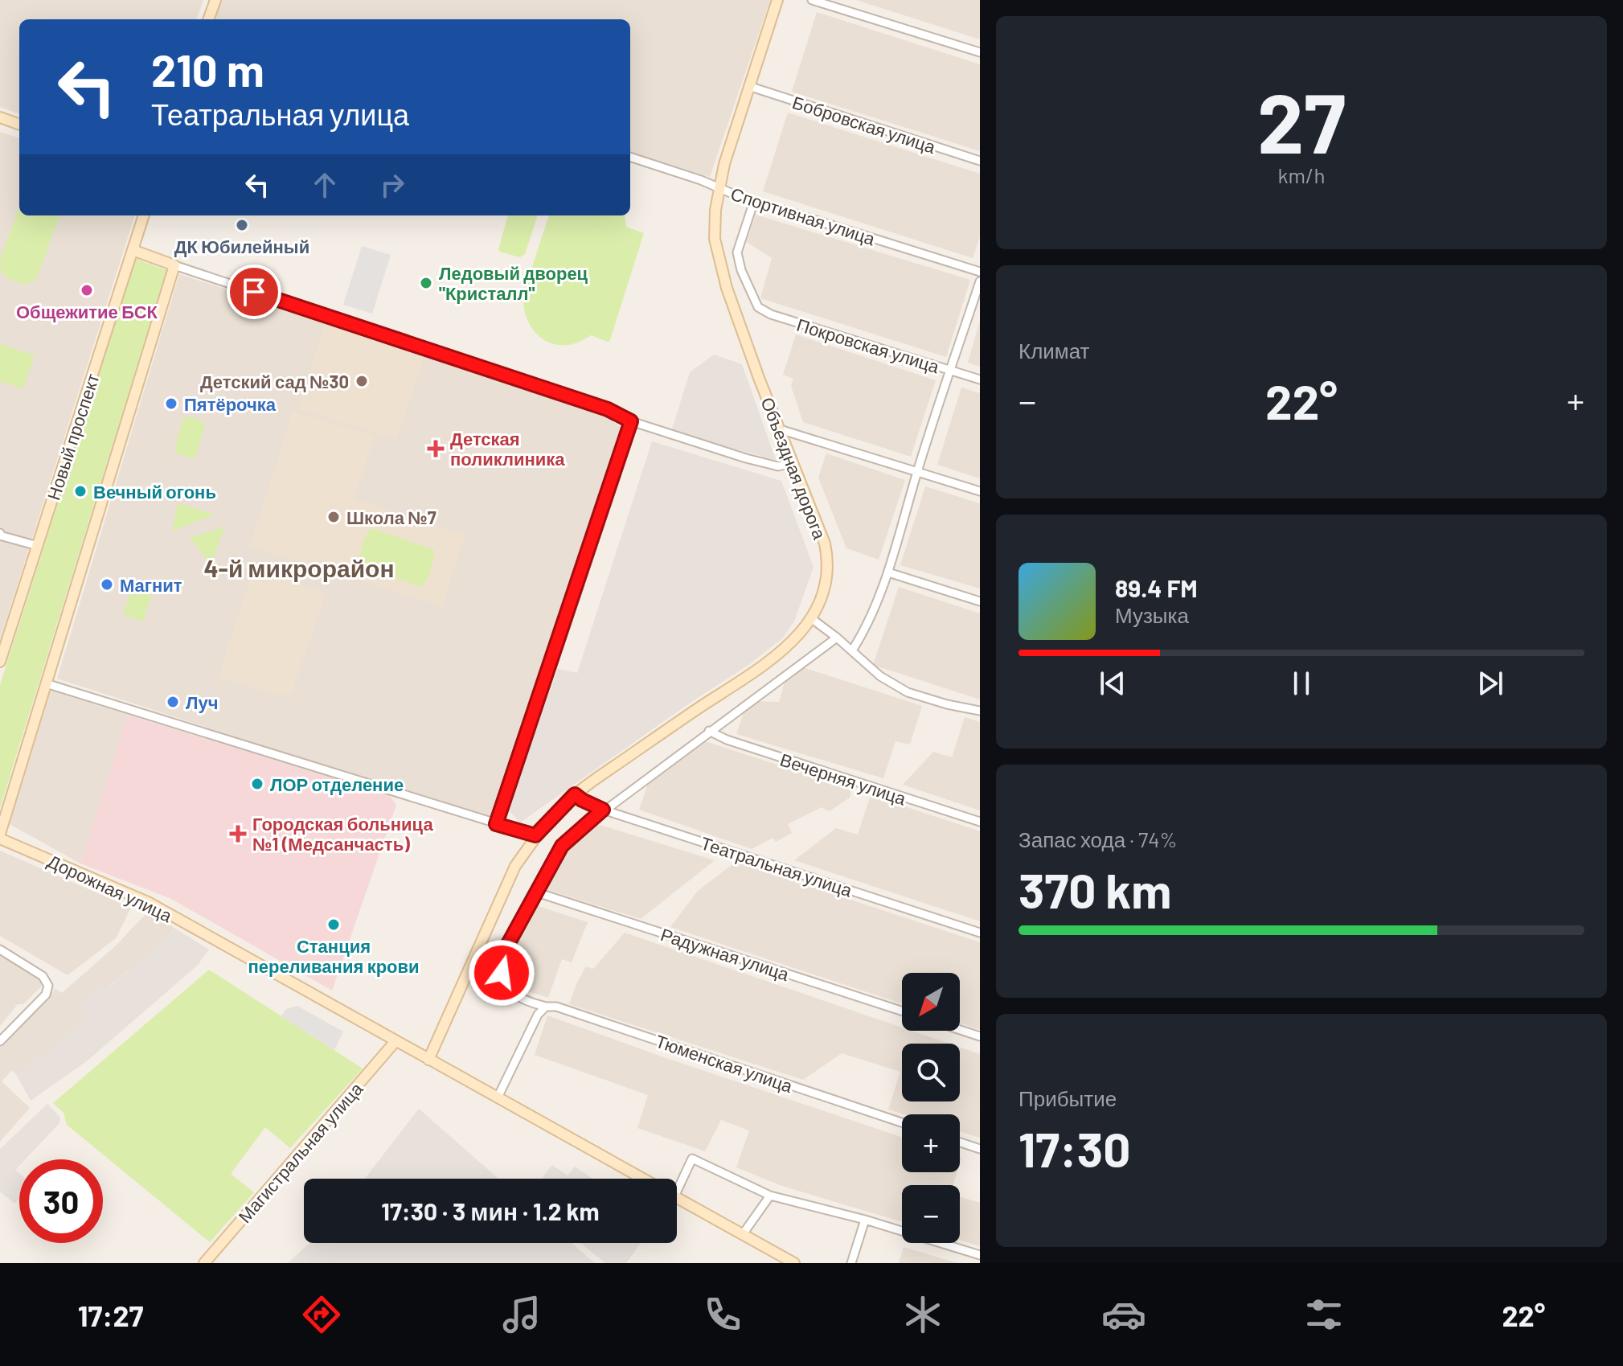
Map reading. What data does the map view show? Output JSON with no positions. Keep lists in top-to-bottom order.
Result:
{
  "streets": {
    "main road": [
      "Новый проспект",
      "Объездная дорога",
      "Дорожная улица",
      "Магистральная улица"
    ],
    "street": [
      "Бобровская улица",
      "Спортивная улица",
      "Покровская улица",
      "Вечерняя улица",
      "Театральная улица",
      "Радужная улица",
      "Тюменская улица"
    ]
  },
  "crossings": [
    ["Бобровская улица", "Объездная дорога"],
    ["Спортивная улица", "Покровская улица"],
    ["Спортивная улица", "Объездная дорога"],
    ["Объездная дорога", "Театральная улица"],
    ["Объездная дорога", "Дорожная улица"],
    ["Дорожная улица", "Магистральная улица"],
    ["Радужная улица", "Тюменская улица"]
  ],
  "districts": ["4-й микрорайон"],
  "places": {
    "other": [
      "ДК Юбилейный",
      "Ледовый дворец \"Кристалл\"",
      "Общежитие БСК",
      "Детский сад №30",
      "Пятёрочка",
      "Вечный огонь",
      "Школа №7",
      "Магнит",
      "Луч",
      "ЛОР отделение",
      "Станция переливания крови"
    ],
    "health": ["Детская поликлиника", "Городская больница №1 (Медсанчасть)"]
  },
  "north": "bottom left",
  "page": {
    "tile": [
      ["27", "km/h"],
      "Климат",
      ["Запас хода · 74%", "370 km"],
      ["Прибытие", "17:30"]
    ],
    "turn": ["210 m", "Театральная улица"],
    "heat": ["−", "22°", "+"],
    "song": ["89.4 FM", "Музыка"],
    "map_buttons": ["+", "−"],
    "limit": "30",
    "trip": "17:30 · 3 мин · 1.2 km",
    "tabs": ["17:27", "22°"]
  }
}
